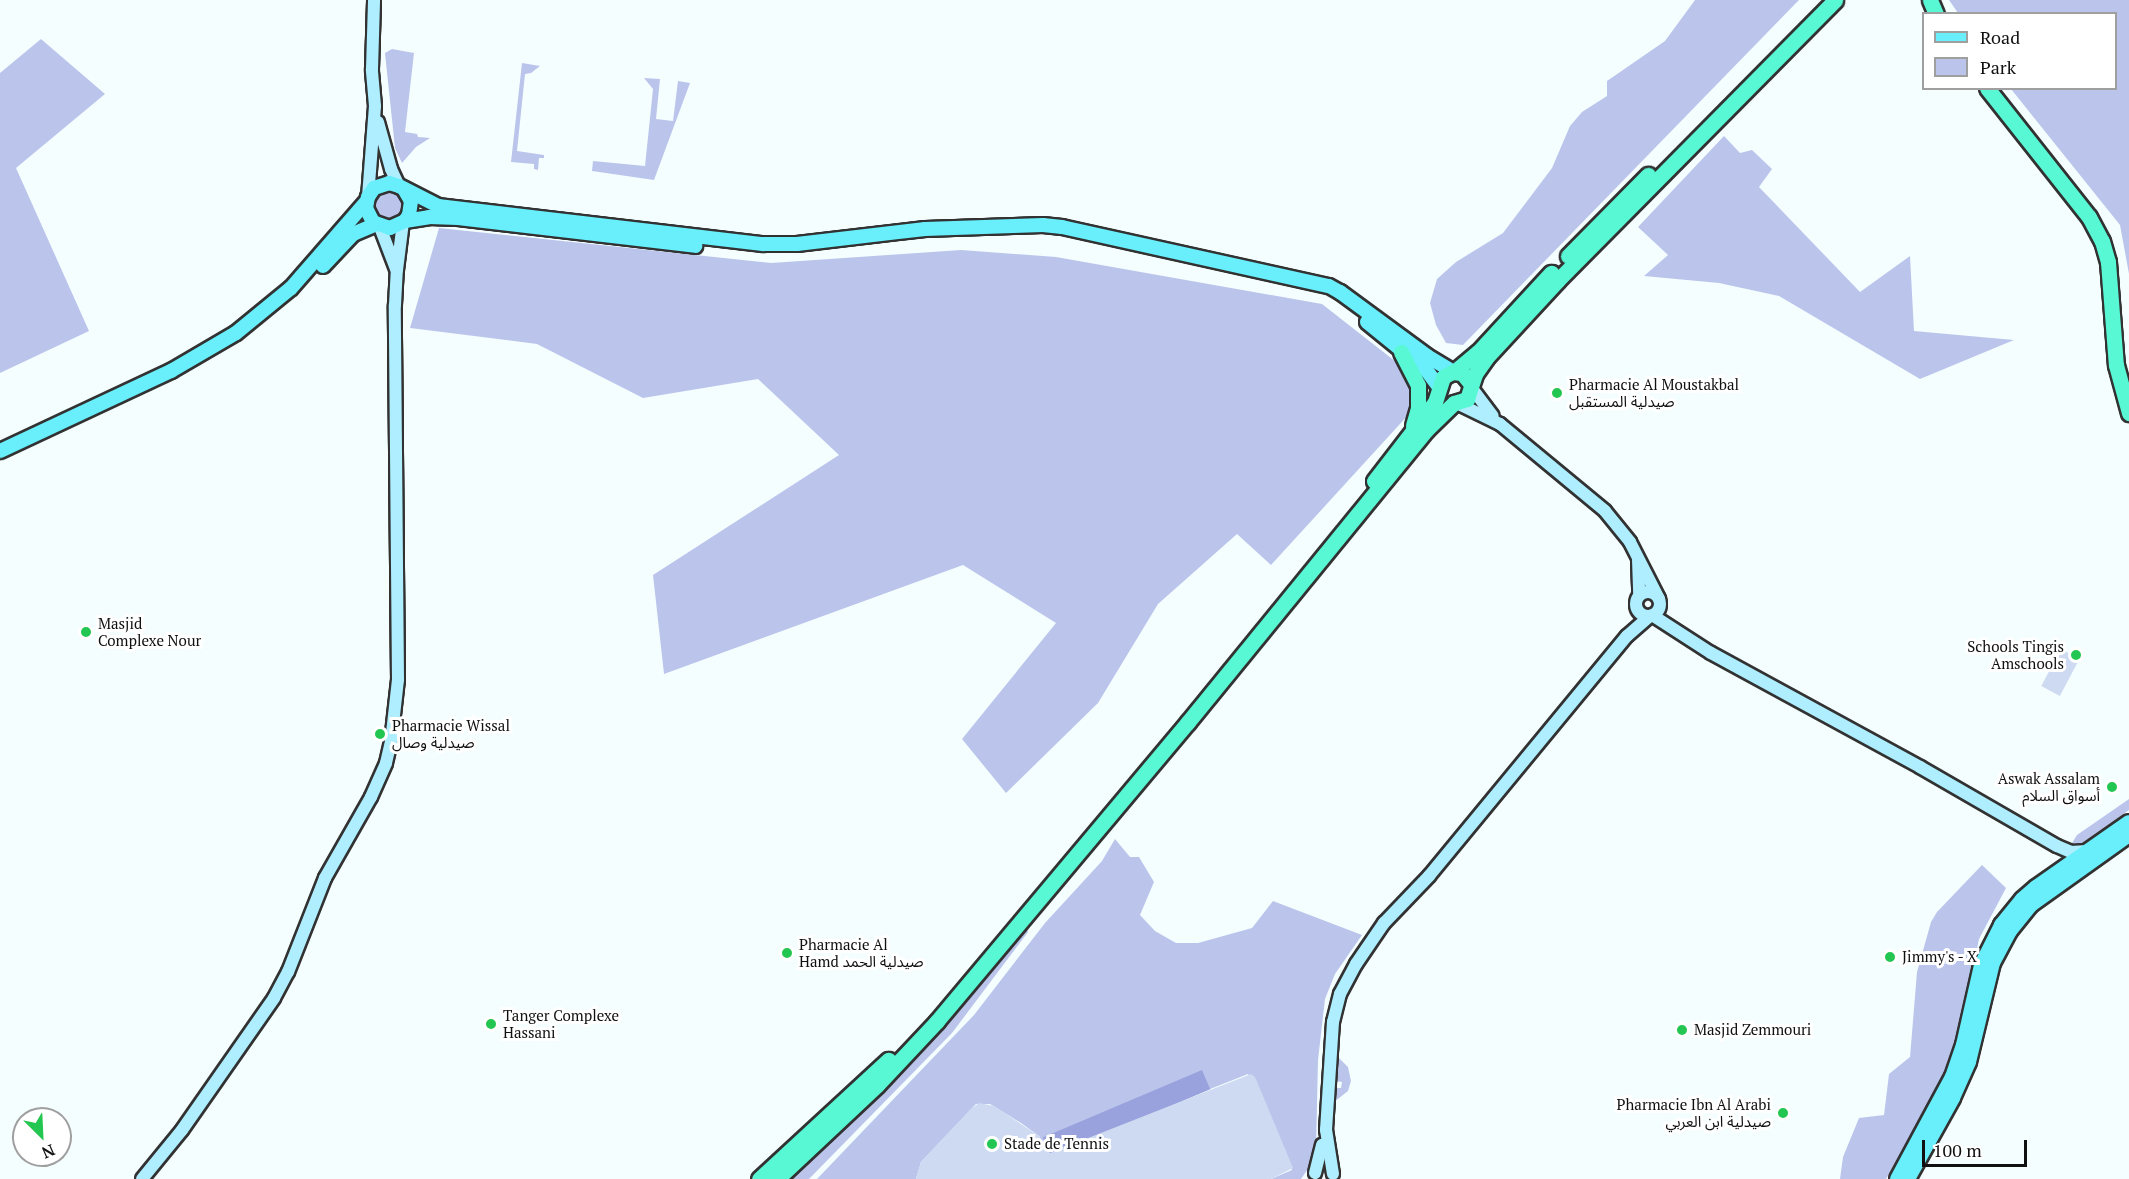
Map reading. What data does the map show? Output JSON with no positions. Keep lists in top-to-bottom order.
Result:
{
  "places": [
    "Pharmacie Al Moustakbal صيدلية المستقبل",
    "Masjid Complexe Nour",
    "Schools Tingis Amschools",
    "Pharmacie Wissal صيدلية وصال",
    "Aswak Assalam أسواق السلام",
    "Pharmacie Al Hamd صيدلية الحمد",
    "Jimmy's - X",
    "Tanger Complexe Hassani",
    "Masjid Zemmouri",
    "Pharmacie Ibn Al Arabi صيدلية ابن العربي",
    "Stade de Tennis"
  ],
  "legend": ["Road", "Park"],
  "scale_bar": "100 m",
  "north": "bottom right"
}
